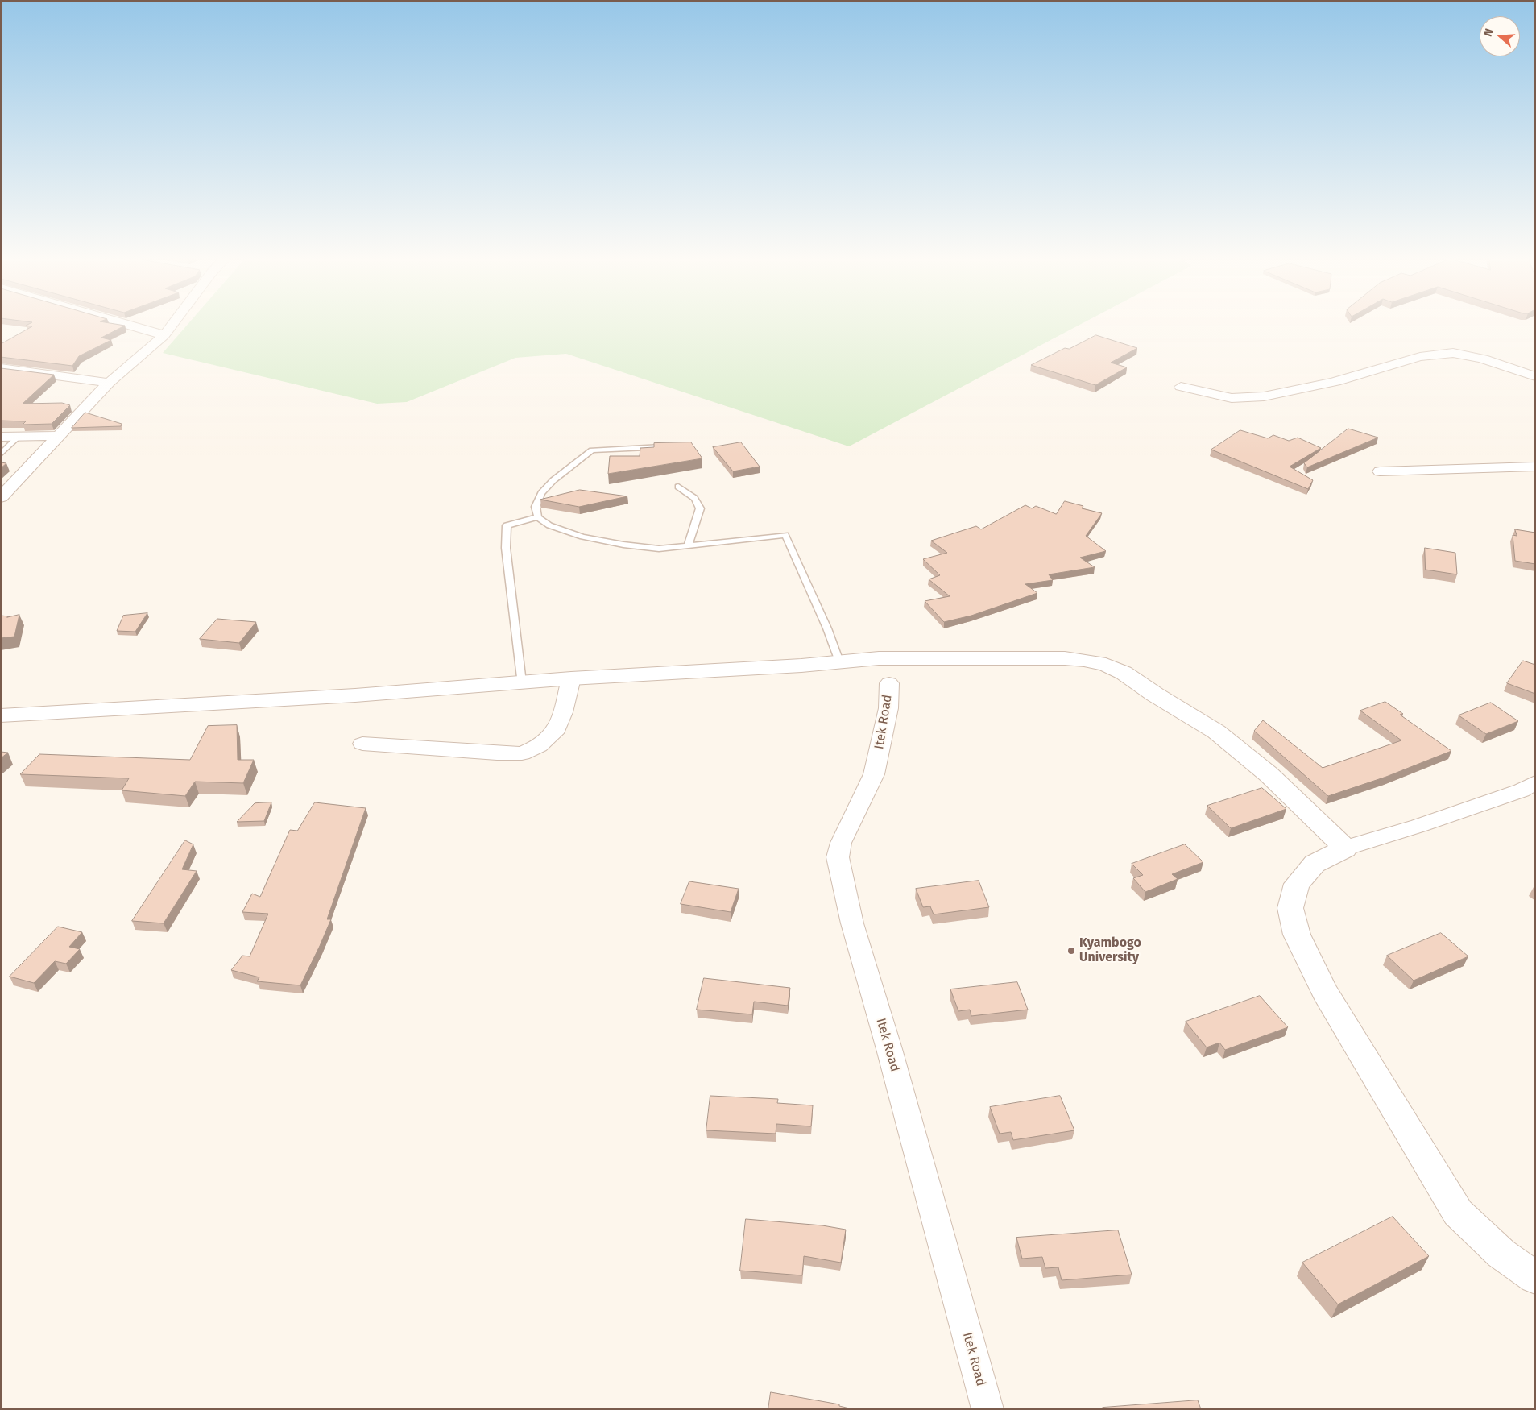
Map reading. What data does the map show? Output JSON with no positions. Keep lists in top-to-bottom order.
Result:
{
  "streets": {
    "street": ["Itek Road"]
  },
  "places": ["Kyambogo University"],
  "north": "left"
}
